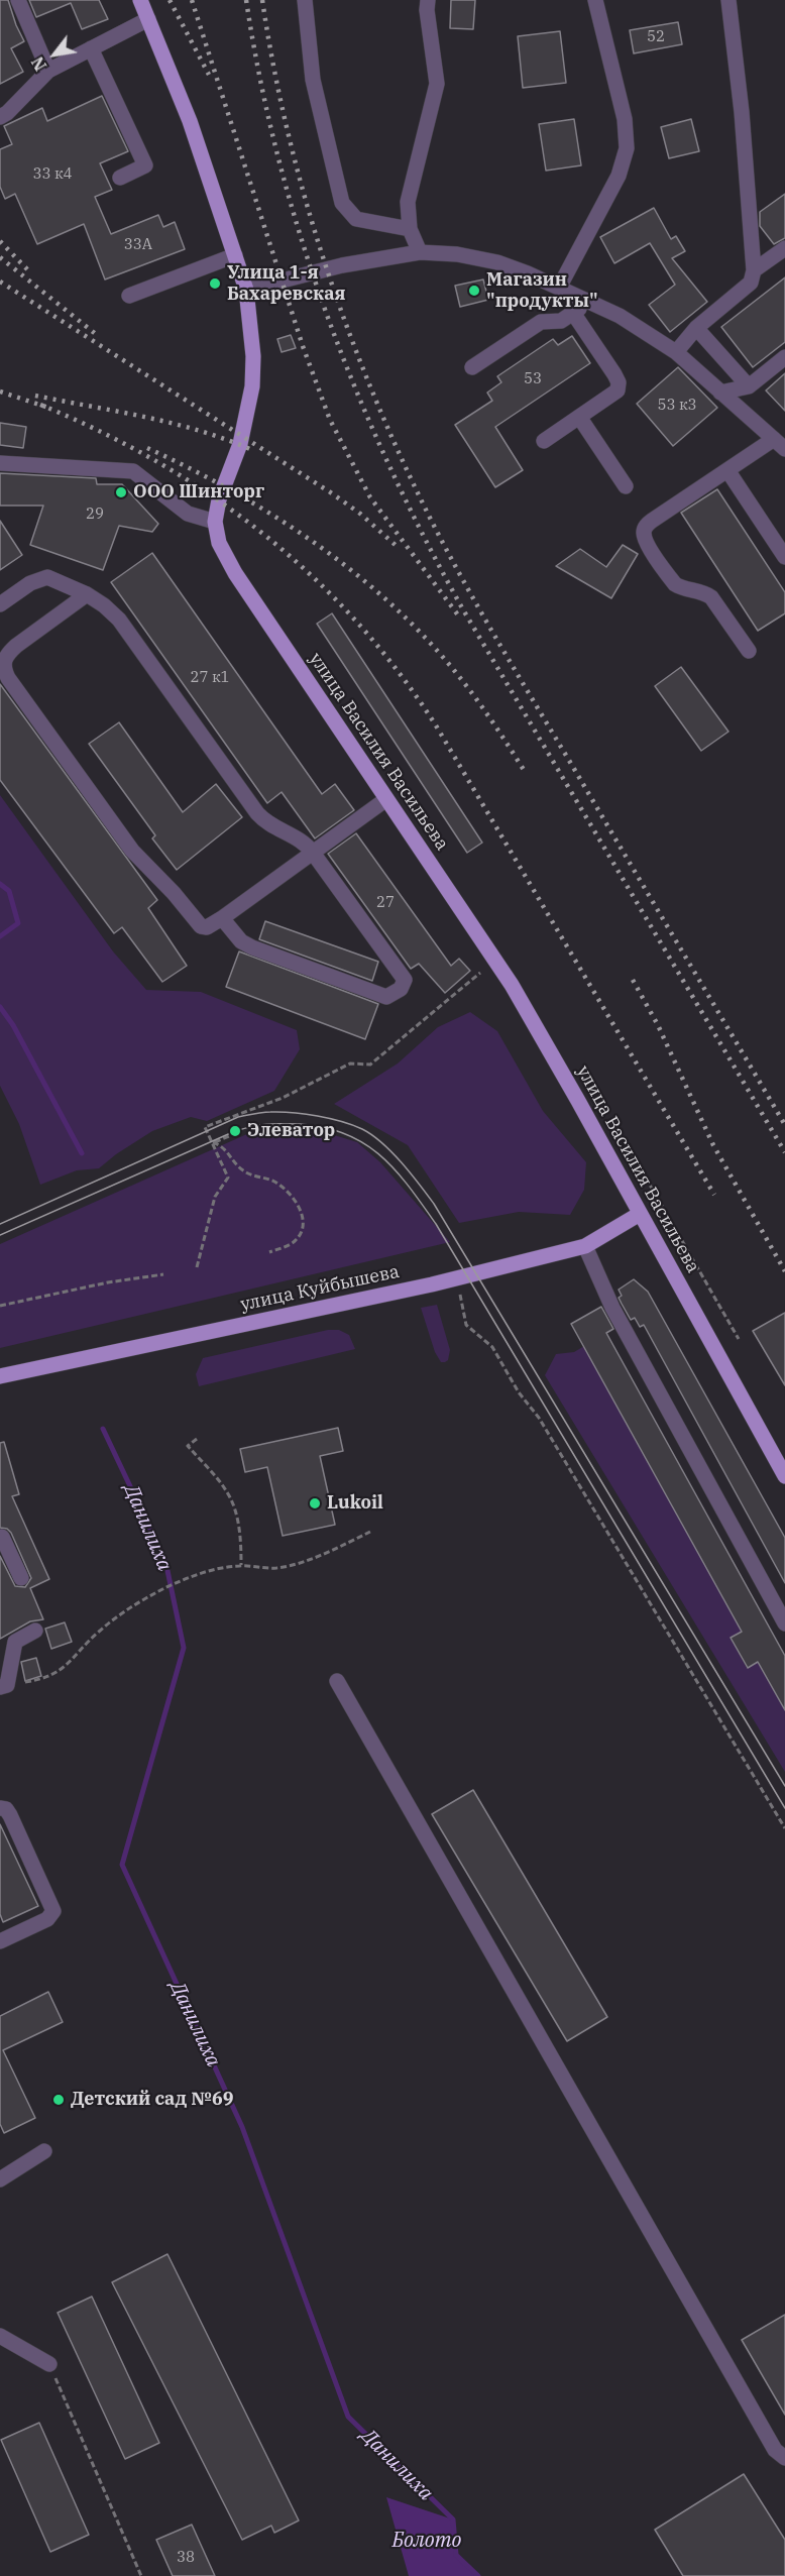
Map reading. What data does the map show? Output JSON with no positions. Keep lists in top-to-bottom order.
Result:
{
  "streets": {
    "main road": ["улица Василия Васильева", "улица Куйбышева"]
  },
  "crossings": [
    ["улица Василия Васильева", "улица Куйбышева"]
  ],
  "water": ["Данилиха", "Болото"],
  "places": [
    "Улица 1-я Бахаревская",
    "Магазин \"продукты\"",
    "ООО Шинторг",
    "Элеватор",
    "Lukoil",
    "Детский сад №69"
  ],
  "house_numbers": [
    "52",
    "33 к4",
    "33А",
    "53",
    "53 к3",
    "29",
    "27 к1",
    "27",
    "38"
  ],
  "north": "bottom left"
}
